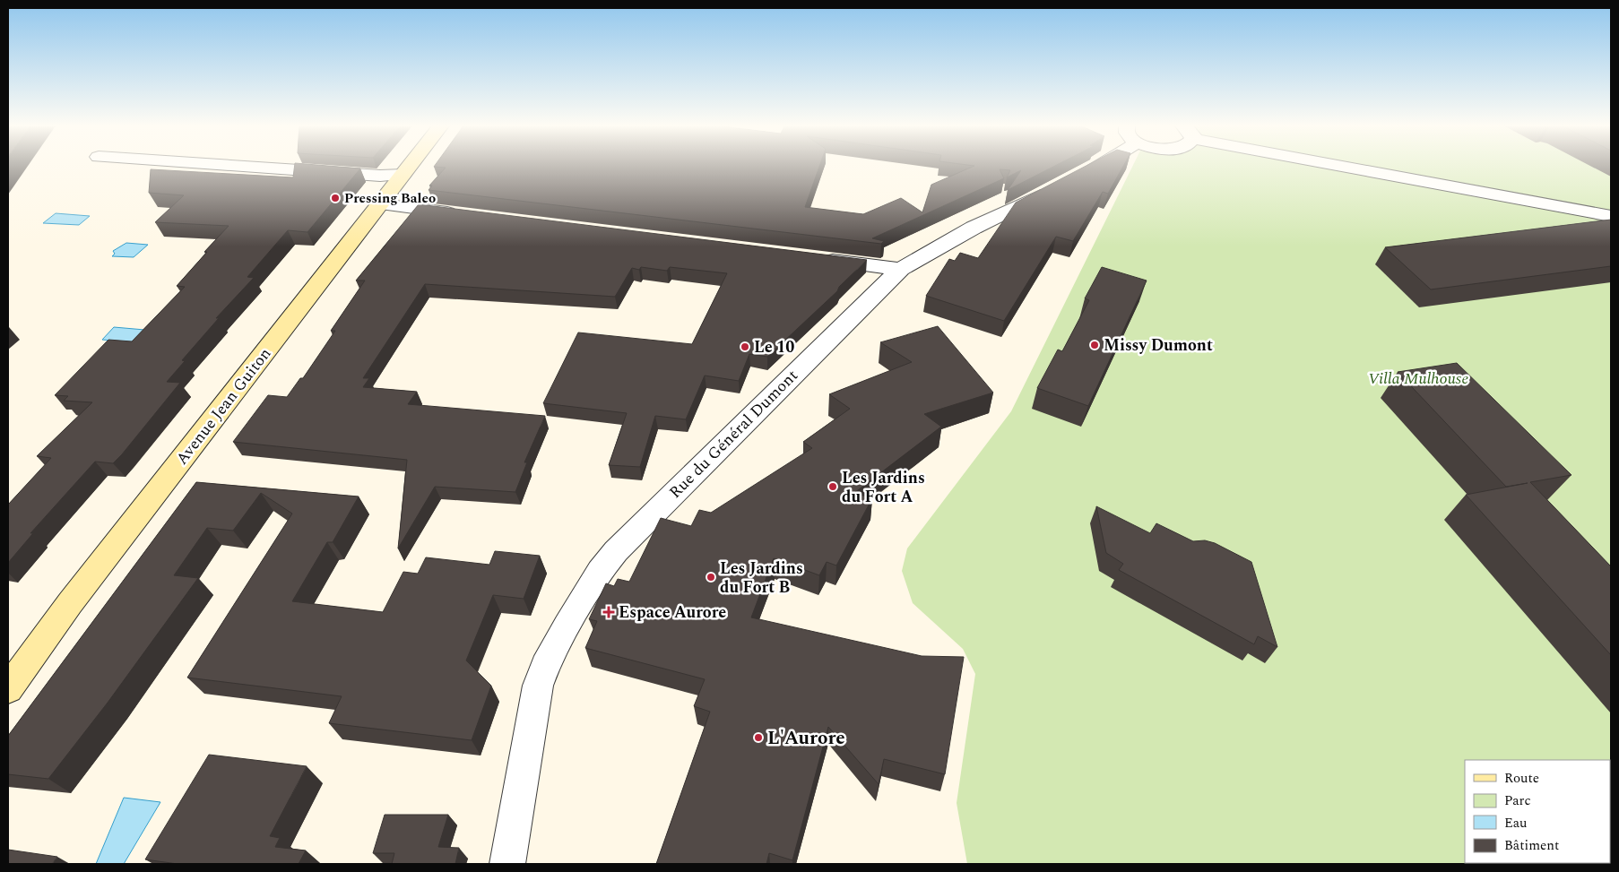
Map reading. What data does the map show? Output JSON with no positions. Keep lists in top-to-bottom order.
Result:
{
  "streets": {
    "main road": ["Avenue Jean Guiton"],
    "street": ["Rue du Général Dumont"]
  },
  "parks": ["Villa Mulhouse"],
  "places": {
    "other": [
      "Pressing Baleo",
      "Missy Dumont",
      "Le 10",
      "Les Jardins du Fort A",
      "Les Jardins du Fort B",
      "L'Aurore"
    ],
    "health": ["Espace Aurore"]
  },
  "legend": [
    "Route",
    "Parc",
    "Eau",
    "Bâtiment"
  ]
}
